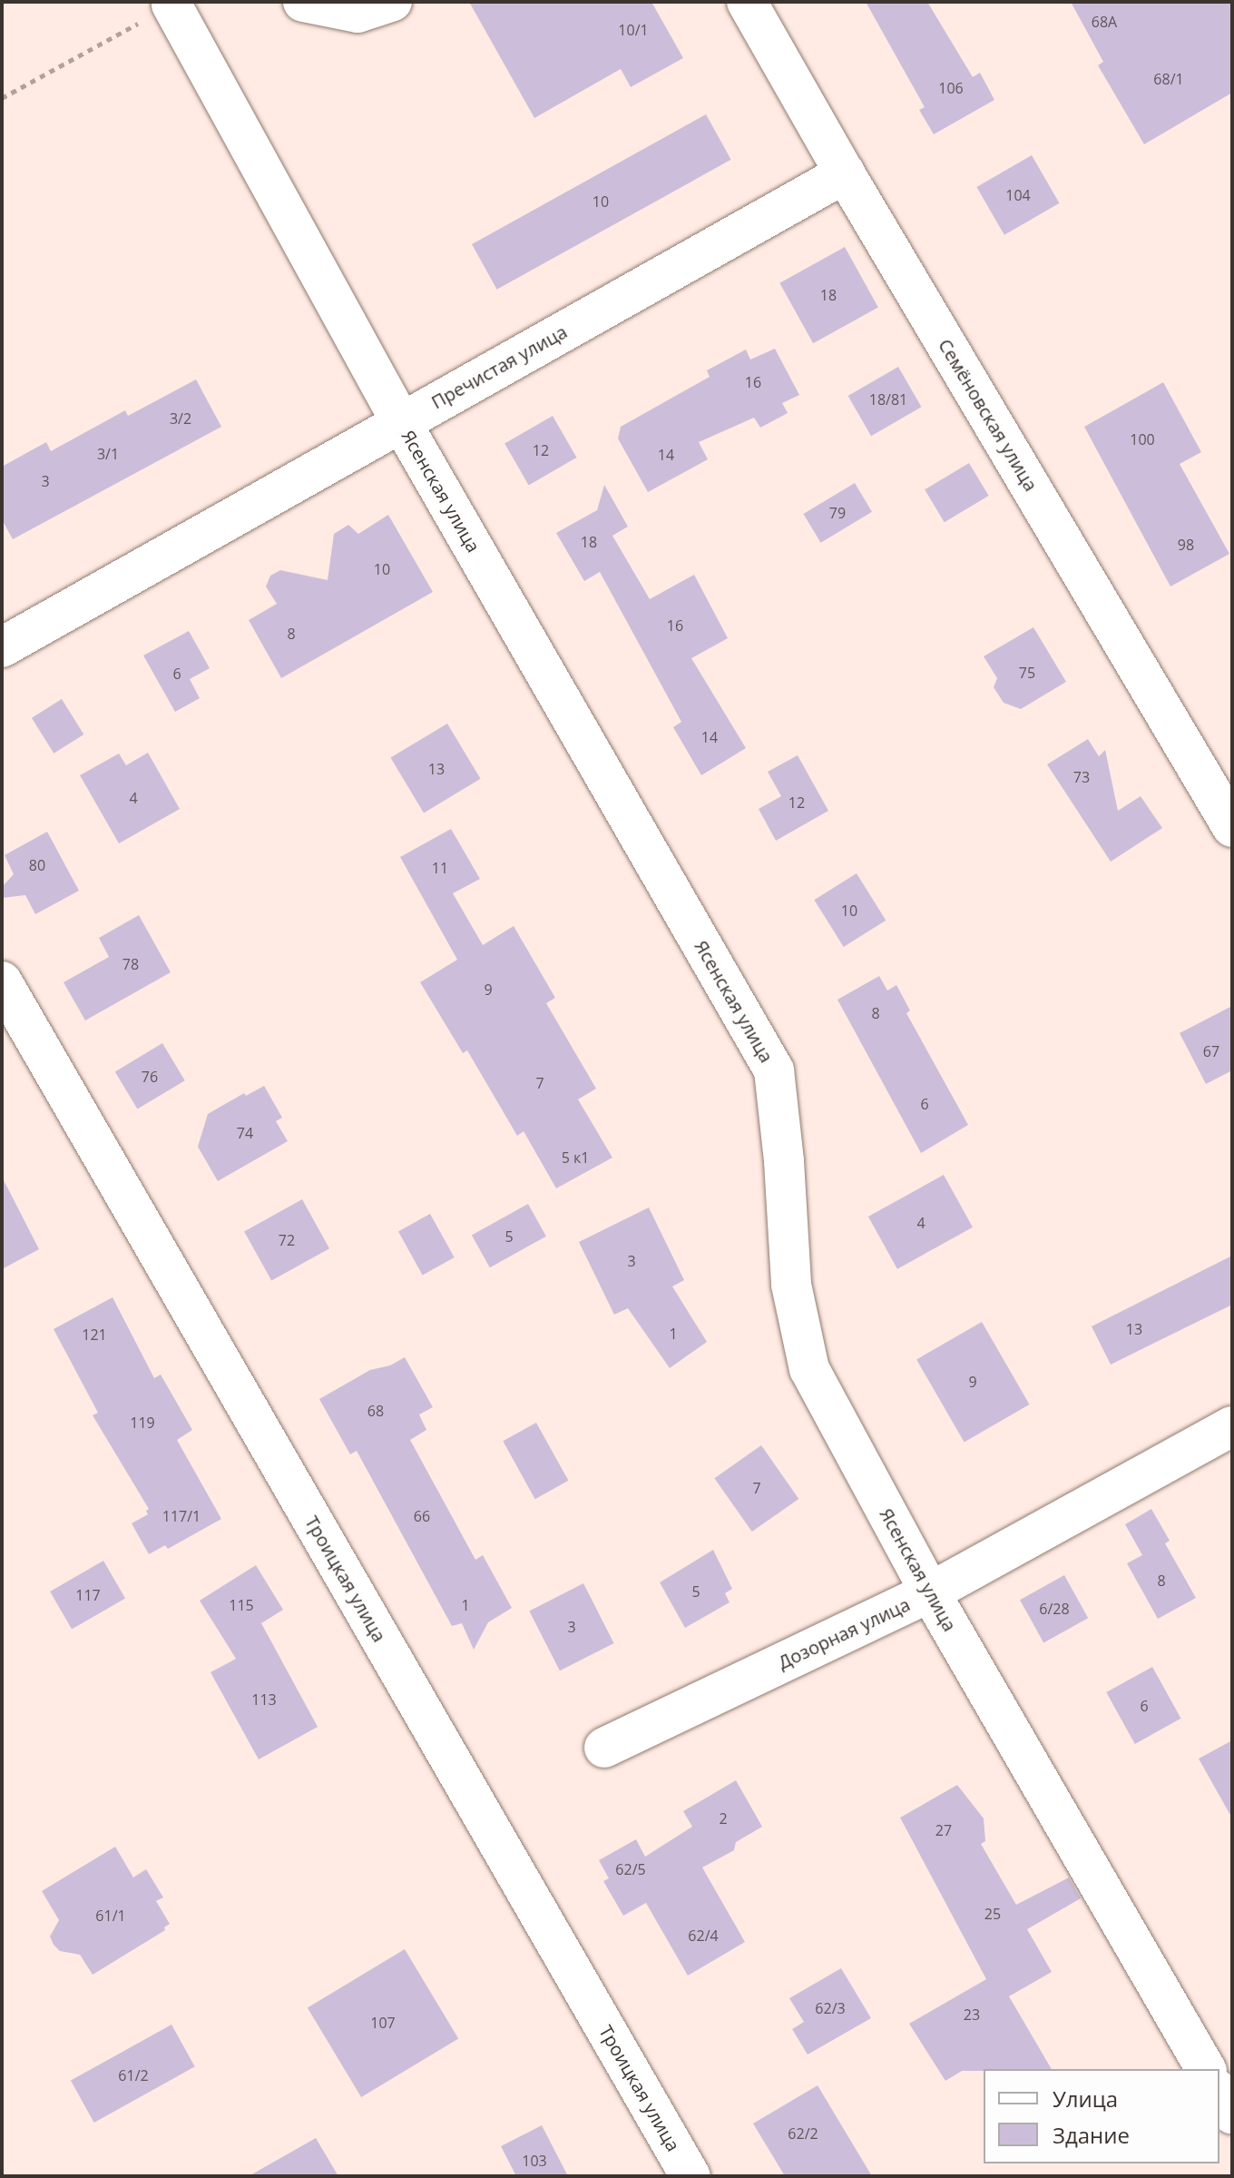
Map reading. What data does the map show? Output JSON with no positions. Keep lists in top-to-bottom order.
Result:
{
  "streets": {
    "street": [
      "Пречистая улица",
      "Семёновская улица",
      "Ясенская улица",
      "Троицкая улица",
      "Дозорная улица"
    ]
  },
  "crossings": [
    ["Пречистая улица", "Семёновская улица"],
    ["Пречистая улица", "Ясенская улица"],
    ["Ясенская улица", "Дозорная улица"]
  ],
  "house_numbers": [
    "68А",
    "10/1",
    "68/1",
    "106",
    "104",
    "10",
    "18",
    "16",
    "18/81",
    "3/2",
    "100",
    "12",
    "3/1",
    "14",
    "3",
    "79",
    "18",
    "98",
    "10",
    "16",
    "8",
    "75",
    "6",
    "14",
    "13",
    "73",
    "4",
    "12",
    "80",
    "11",
    "10",
    "78",
    "9",
    "8",
    "67",
    "76",
    "7",
    "6",
    "74",
    "5 к1",
    "4",
    "5",
    "72",
    "3",
    "13",
    "1",
    "121",
    "9",
    "68",
    "119",
    "7",
    "117/1",
    "66",
    "8",
    "5",
    "117",
    "115",
    "1",
    "6/28",
    "3",
    "113",
    "6",
    "2",
    "27",
    "62/5",
    "25",
    "61/1",
    "62/4",
    "62/3",
    "23",
    "107",
    "61/2",
    "62/2",
    "103"
  ],
  "legend": ["Улица", "Здание"]
}
